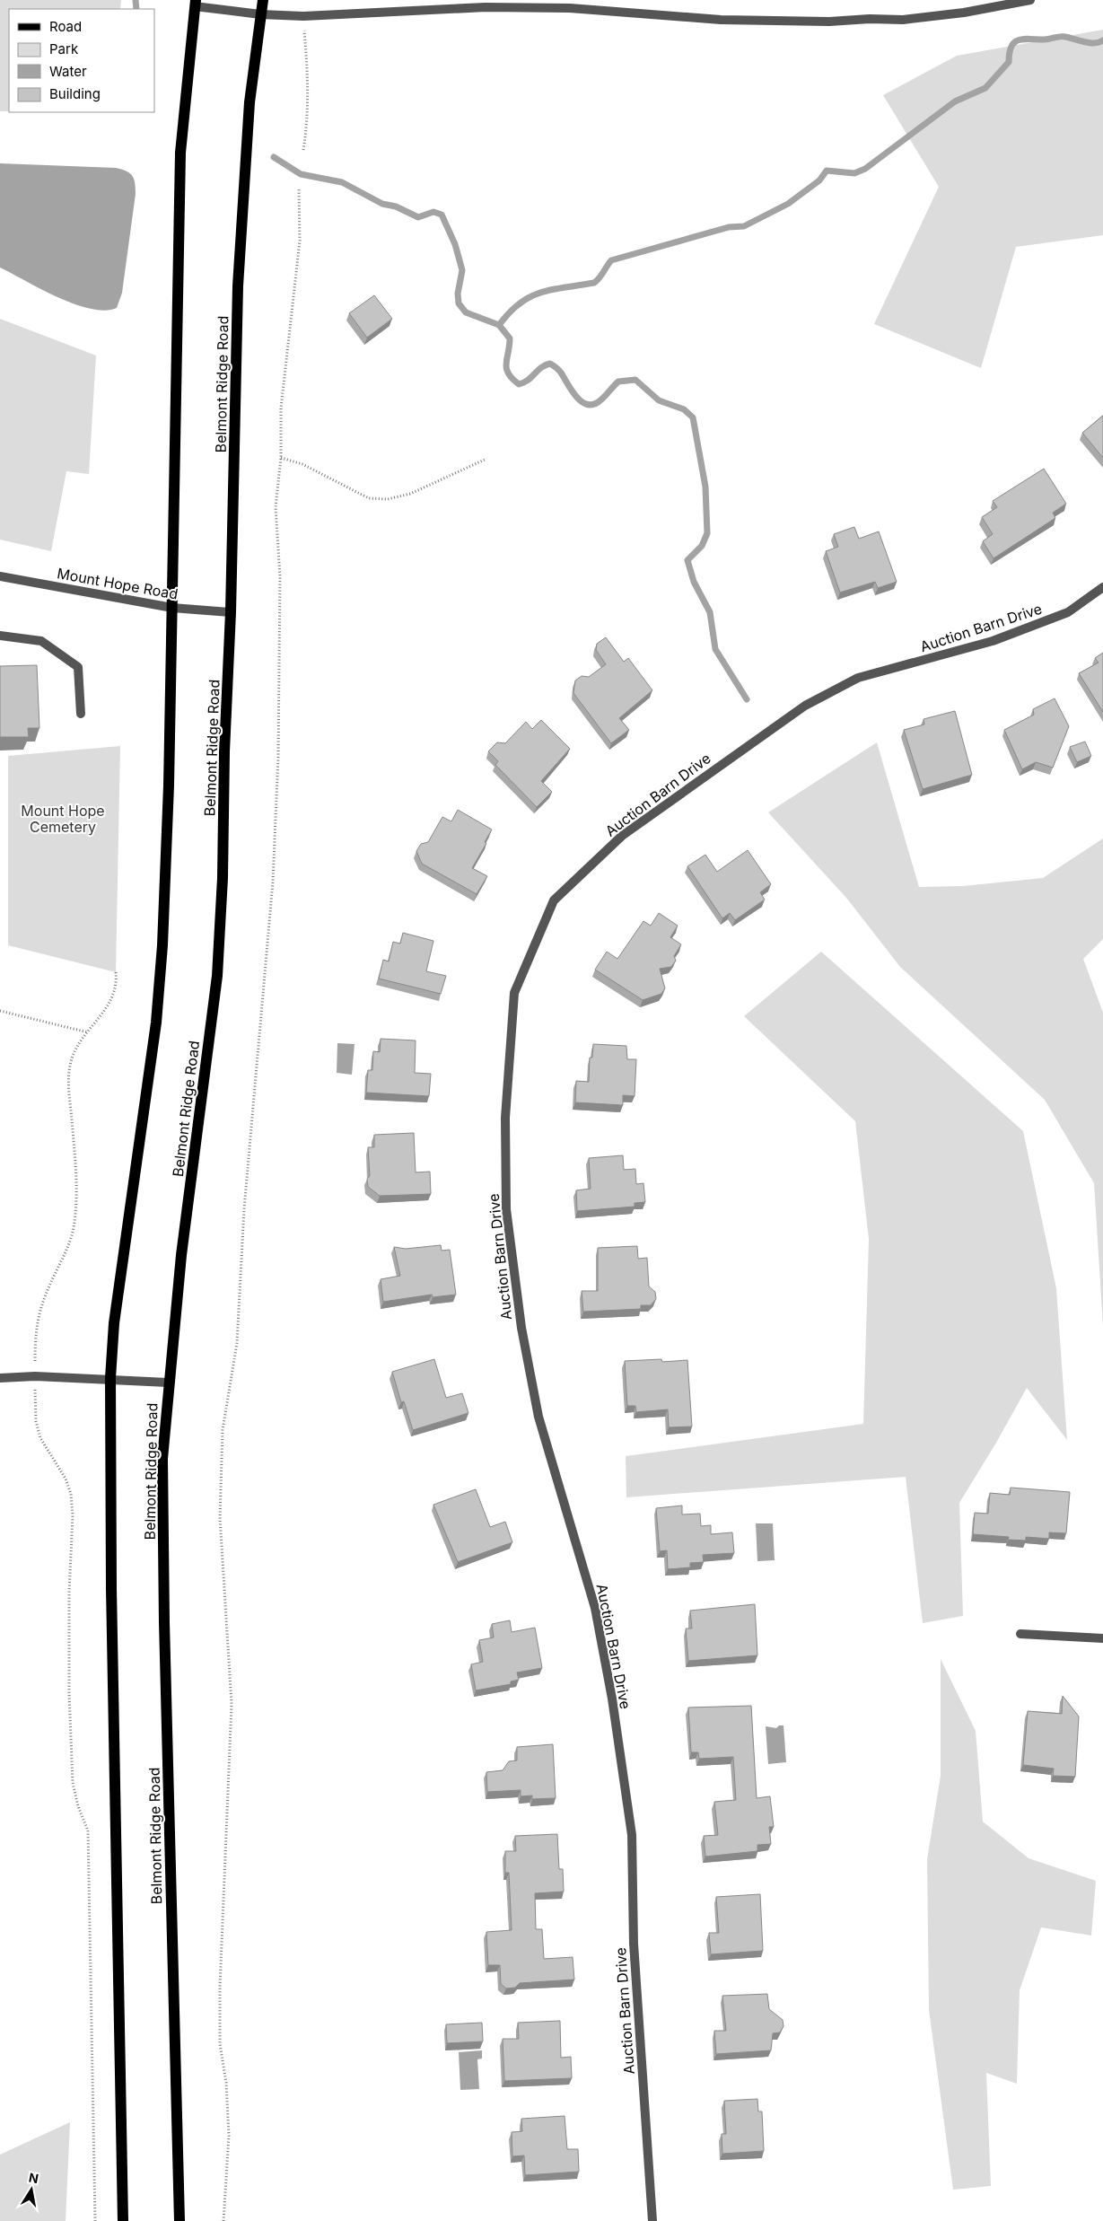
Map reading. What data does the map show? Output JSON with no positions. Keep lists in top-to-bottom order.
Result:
{
  "streets": {
    "main road": ["Belmont Ridge Road"],
    "street": ["Mount Hope Road", "Auction Barn Drive"]
  },
  "crossings": [
    ["Belmont Ridge Road", "Mount Hope Road"]
  ],
  "parks": ["Mount Hope Cemetery"],
  "legend": [
    "Road",
    "Park",
    "Water",
    "Building"
  ],
  "north": "top"
}
